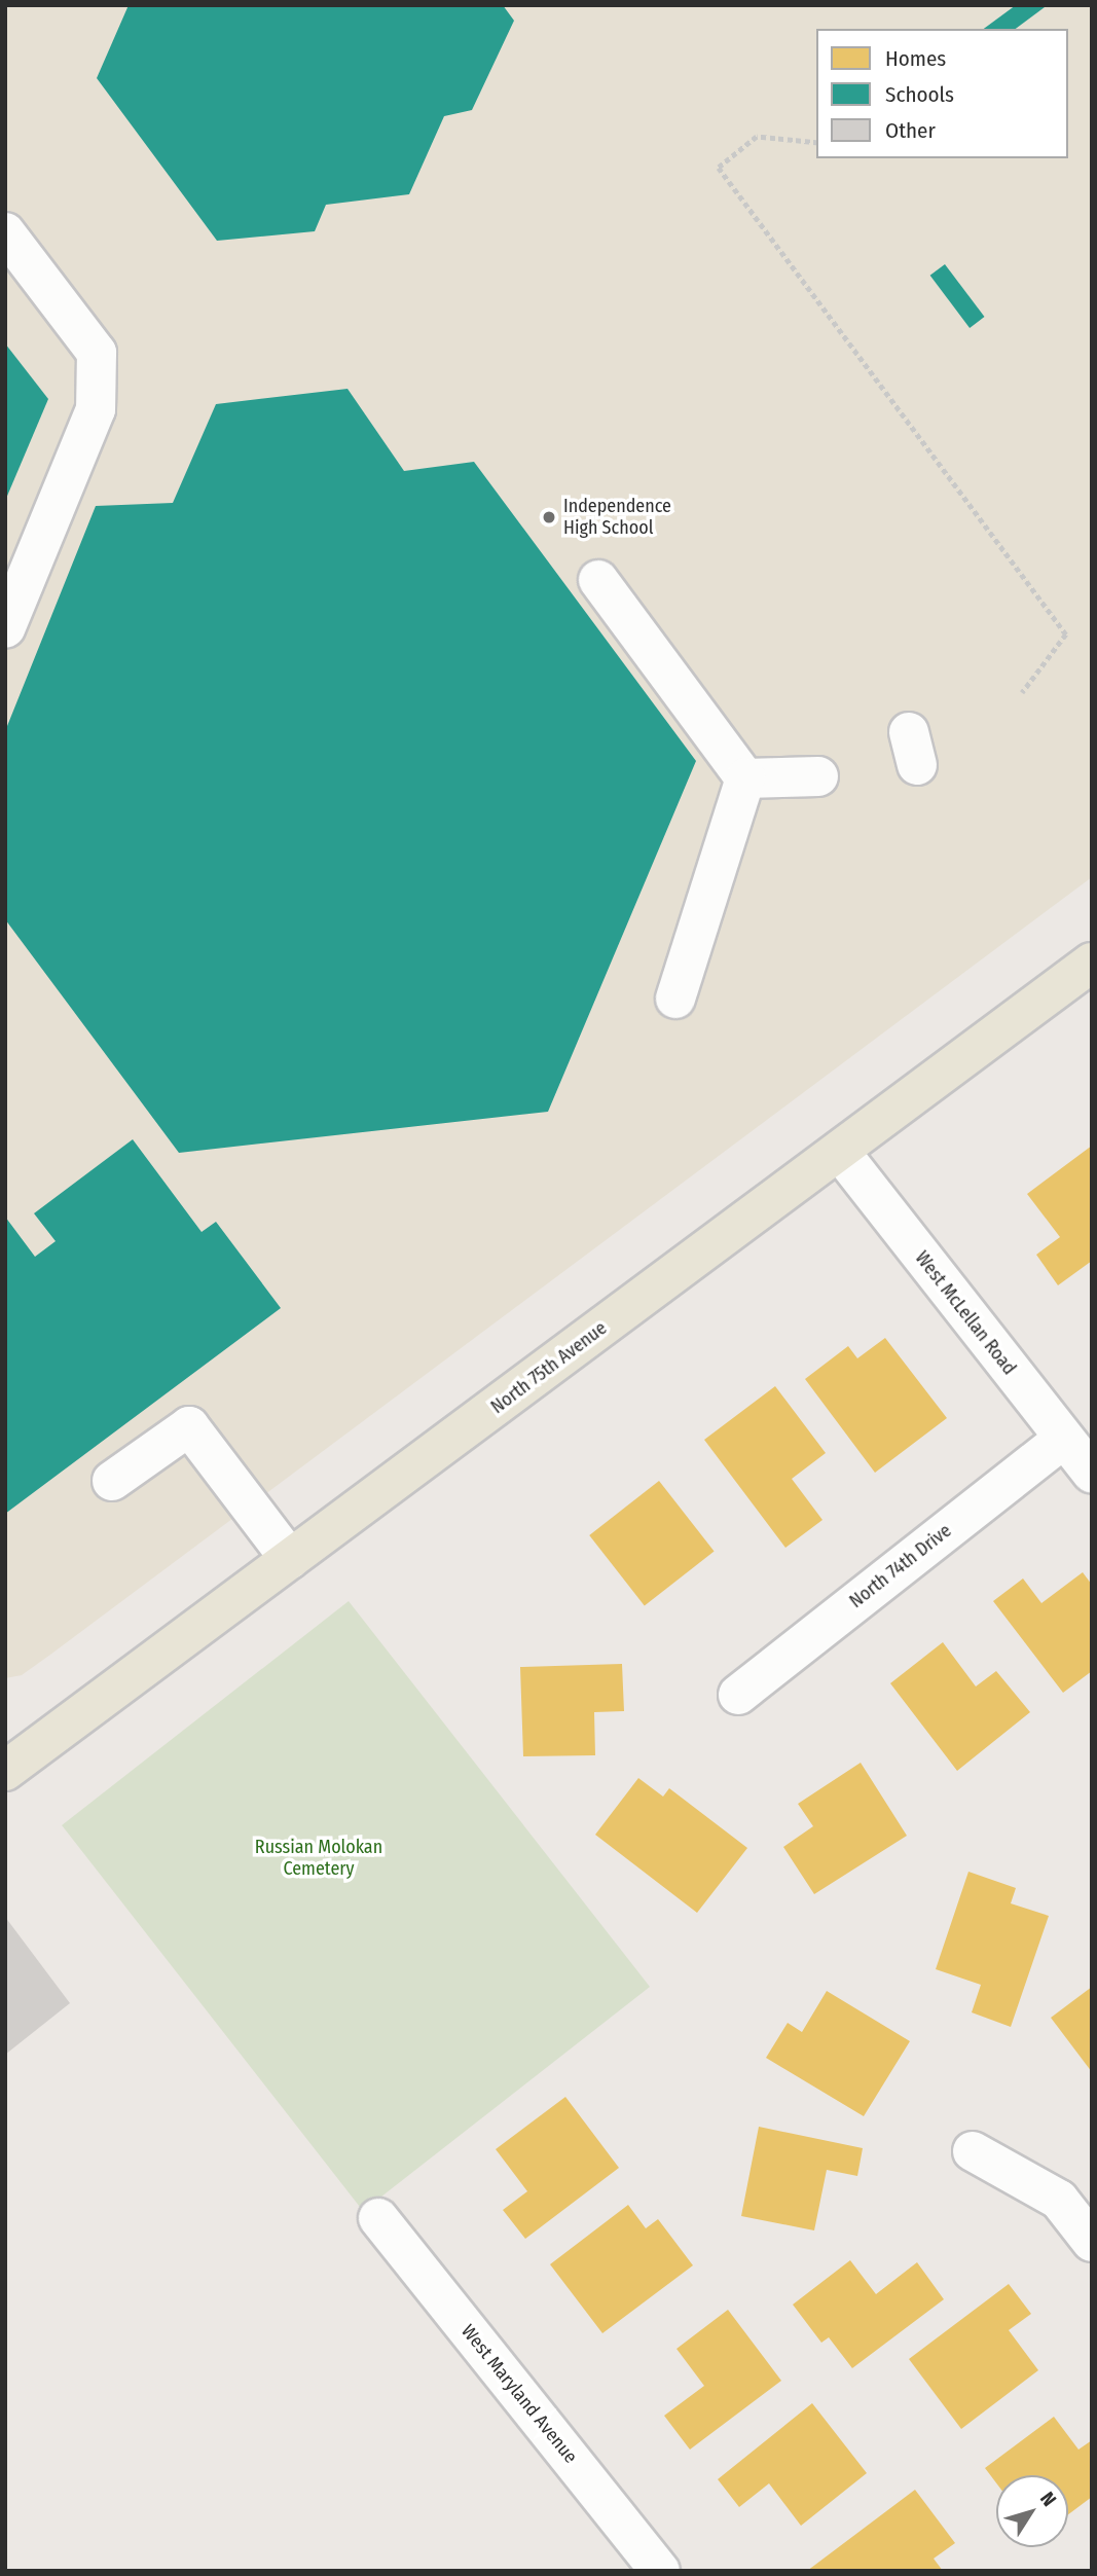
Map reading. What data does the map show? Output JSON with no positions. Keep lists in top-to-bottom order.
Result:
{
  "streets": {
    "main road": ["North 75th Avenue"],
    "street": ["West McLellan Road", "North 74th Drive", "West Maryland Avenue"]
  },
  "crossings": [
    ["West McLellan Road", "North 75th Avenue"],
    ["West McLellan Road", "North 74th Drive"]
  ],
  "parks": ["Russian Molokan Cemetery"],
  "places": ["Independence High School"],
  "legend": ["Homes", "Schools", "Other"],
  "north": "top right"
}
